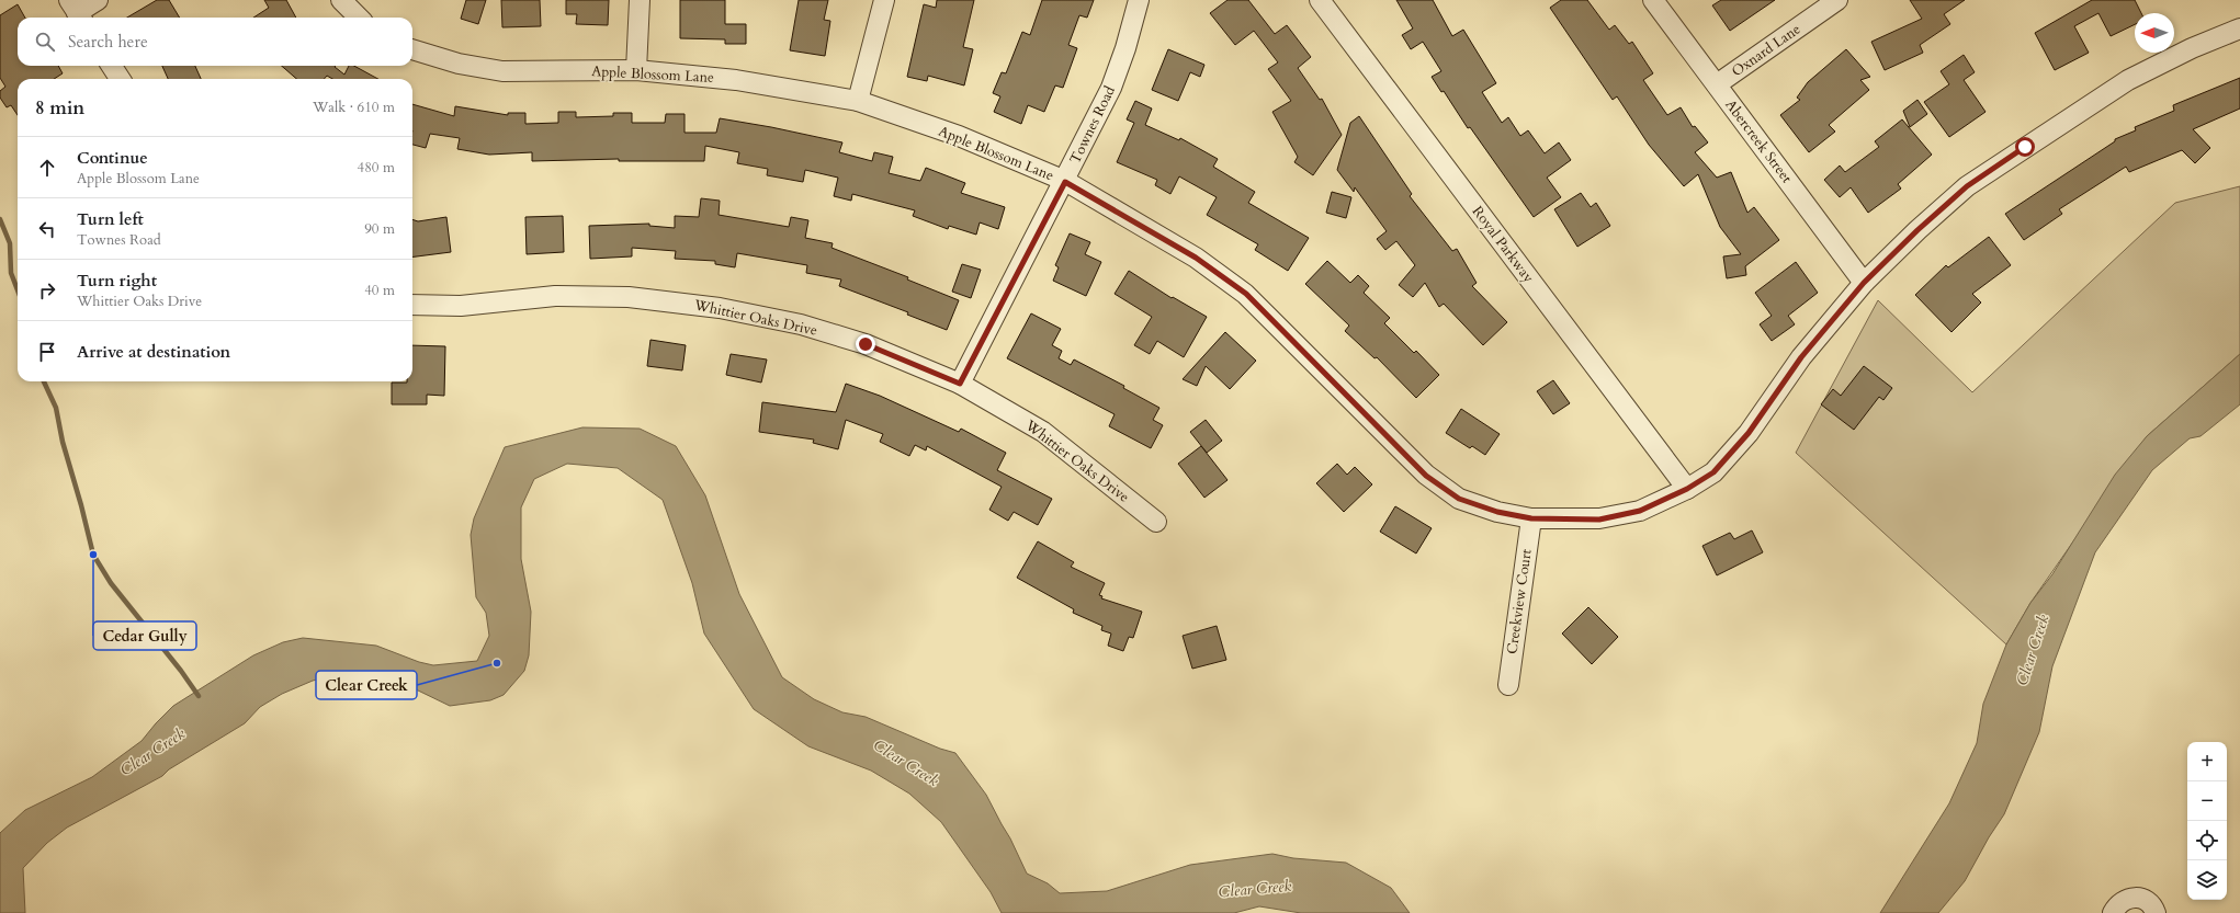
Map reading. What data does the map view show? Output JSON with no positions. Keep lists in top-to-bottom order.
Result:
{
  "streets": {
    "street": [
      "Oxnard Lane",
      "Apple Blossom Lane",
      "Townes Road",
      "Abercreek Street",
      "Royal Parkway",
      "Whittier Oaks Drive",
      "Creekview Court"
    ]
  },
  "crossings": [
    ["Oxnard Lane", "Abercreek Street"],
    ["Apple Blossom Lane", "Townes Road"],
    ["Apple Blossom Lane", "Abercreek Street"],
    ["Apple Blossom Lane", "Royal Parkway"],
    ["Apple Blossom Lane", "Creekview Court"],
    ["Townes Road", "Whittier Oaks Drive"]
  ],
  "water": ["Clear Creek"],
  "places": ["Cedar Gully", "Clear Creek"],
  "north": "left",
  "page": {
    "search": "Search here",
    "heading": ["8 min", "Walk · 610 m"],
    "list": [
      ["Continue", "Apple Blossom Lane", "480 m"],
      ["Turn left", "Townes Road", "90 m"],
      ["Turn right", "Whittier Oaks Drive", "40 m"],
      "Arrive at destination"
    ],
    "map_buttons": ["+", "−"]
  }
}
